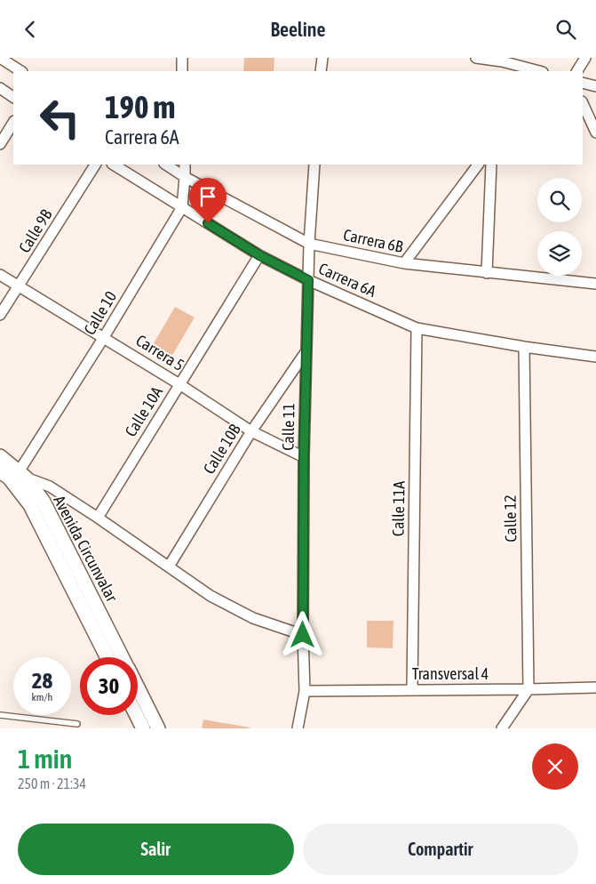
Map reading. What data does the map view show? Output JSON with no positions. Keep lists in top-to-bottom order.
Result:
{
  "streets": {
    "main road": ["Avenida Circunvalar"],
    "street": [
      "Calle 9B",
      "Carrera 6B",
      "Carrera 6A",
      "Calle 10",
      "Carrera 5",
      "Calle 10A",
      "Calle 11",
      "Calle 10B",
      "Calle 11A",
      "Calle 12",
      "Transversal 4"
    ]
  },
  "crossings": [
    ["Calle 9B", "Carrera 5"],
    ["Carrera 6B", "Calle 10"],
    ["Carrera 6B", "Calle 11"],
    ["Carrera 6A", "Calle 10"],
    ["Carrera 6A", "Calle 10A"],
    ["Carrera 6A", "Calle 11"],
    ["Carrera 6A", "Calle 11A"],
    ["Carrera 6A", "Calle 12"],
    ["Calle 10", "Carrera 5"],
    ["Calle 10", "Avenida Circunvalar"],
    ["Carrera 5", "Calle 10A"],
    ["Carrera 5", "Calle 11"],
    ["Carrera 5", "Calle 10B"],
    ["Calle 11", "Calle 10B"],
    ["Calle 11", "Transversal 4"],
    ["Calle 11A", "Transversal 4"],
    ["Calle 12", "Transversal 4"]
  ],
  "page": {
    "header": "Beeline",
    "turn": ["190 m", "Carrera 6A"],
    "speed": "28 km/h",
    "limit": "30",
    "heading": ["1 min", "250 m · 21:34"],
    "buttons": ["Salir", "Compartir"]
  }
}
